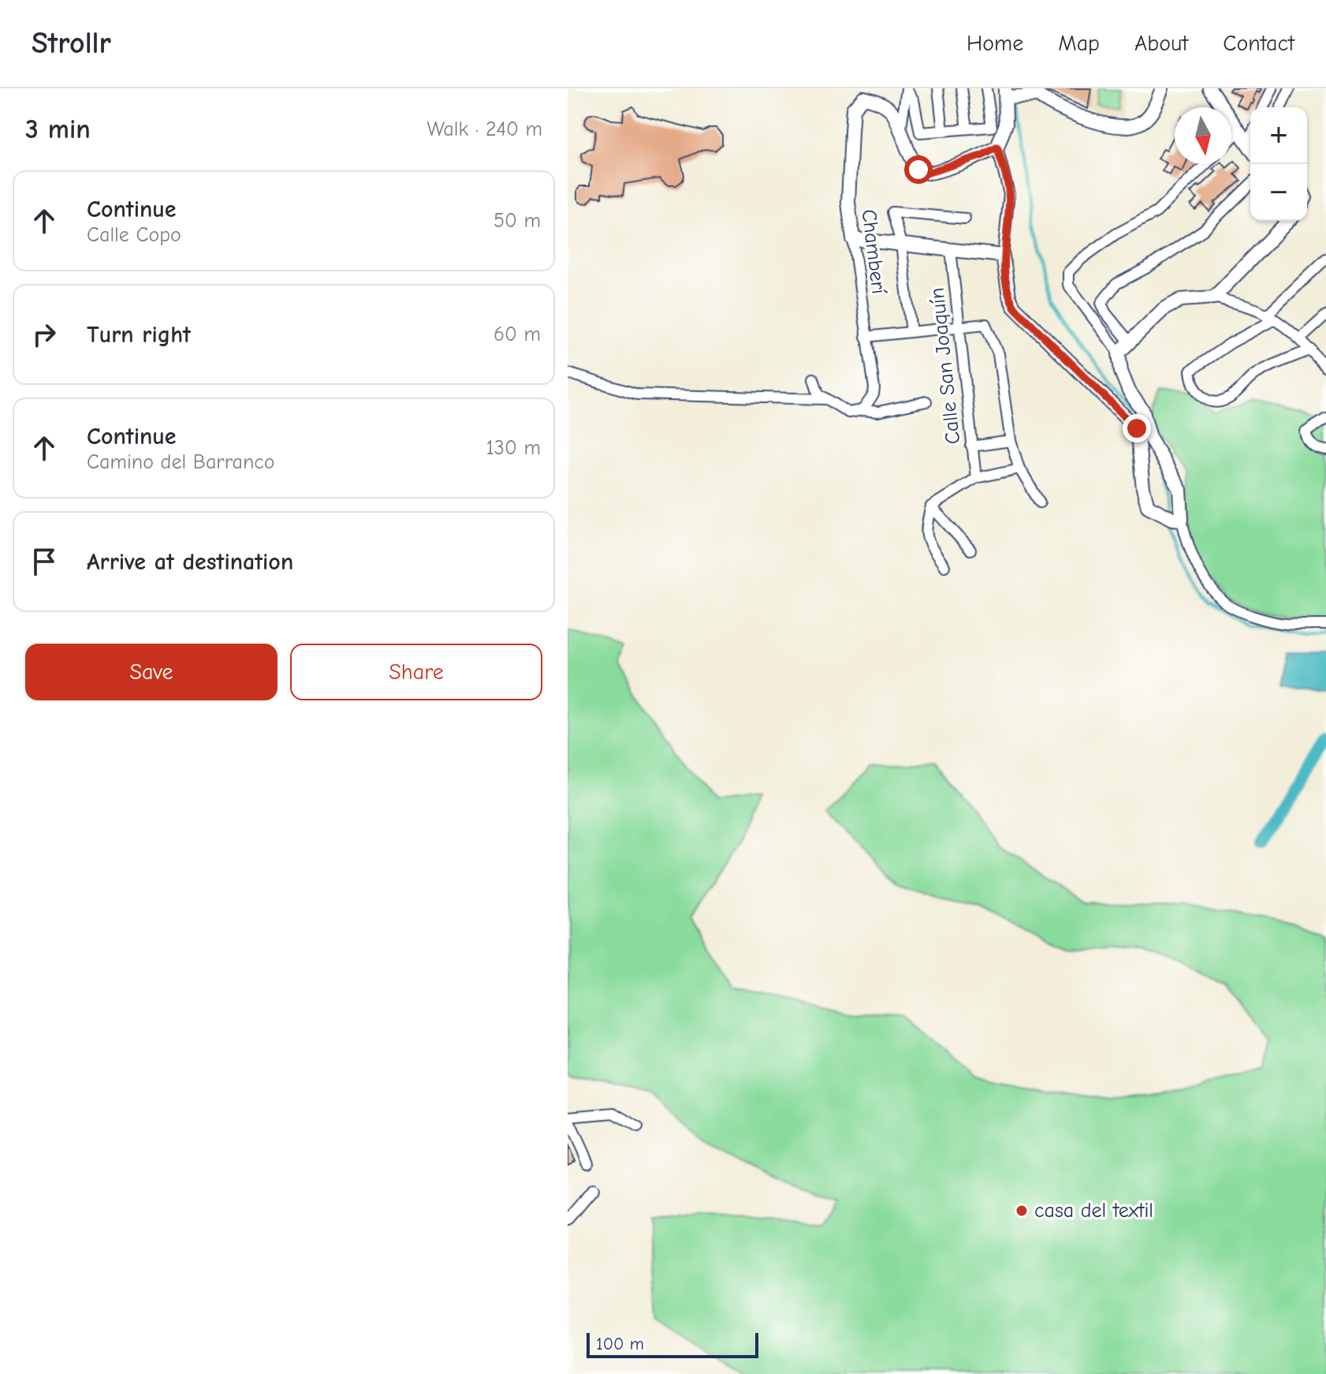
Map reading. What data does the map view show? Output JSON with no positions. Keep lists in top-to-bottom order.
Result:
{
  "streets": {
    "street": ["Chamberí", "Calle San Joaquín"]
  },
  "places": ["casa del textil"],
  "scale_bar": "100 m",
  "north": "bottom",
  "page": {
    "header": "Strollr",
    "nav": [
      "Home",
      "Map",
      "About",
      "Contact"
    ],
    "heading": ["3 min", "Walk · 240 m"],
    "map_buttons": ["+", "−"],
    "list": [
      ["Continue", "Calle Copo", "50 m"],
      ["Turn right", "60 m"],
      ["Continue", "Camino del Barranco", "130 m"],
      "Arrive at destination"
    ],
    "buttons": ["Save", "Share"],
    "scale": "100 m"
  }
}
